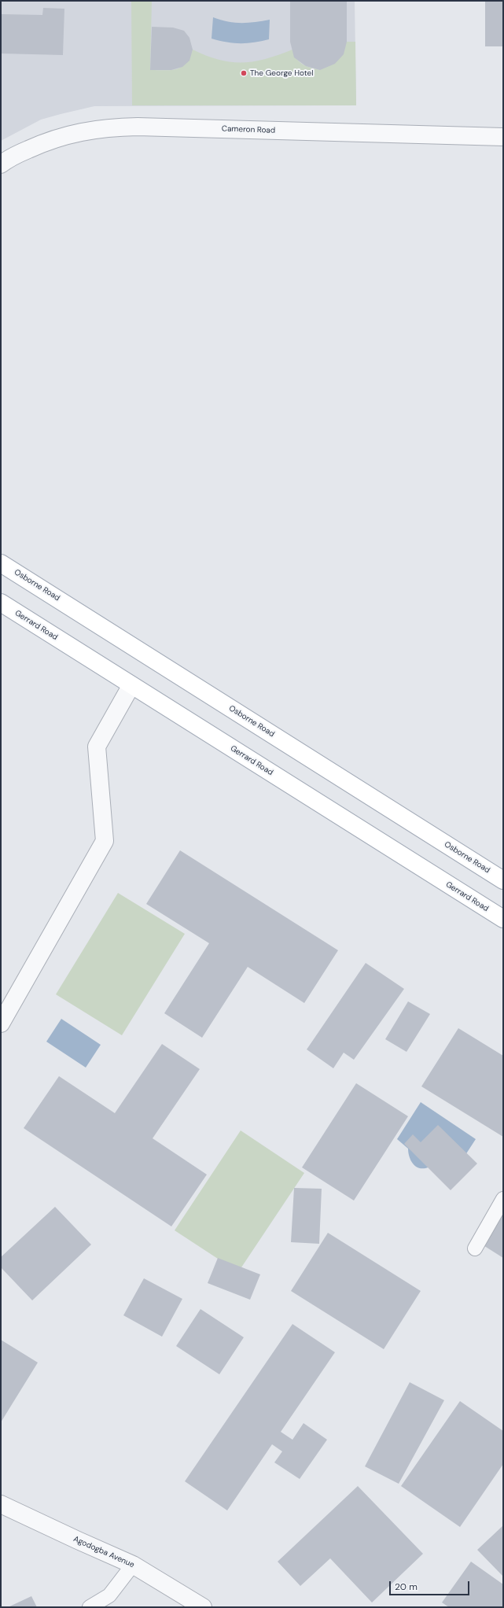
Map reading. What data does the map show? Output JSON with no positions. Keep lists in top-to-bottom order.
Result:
{
  "streets": {
    "main road": ["Osborne Road", "Gerrard Road"],
    "street": ["Cameron Road", "Agodogba Avenue"]
  },
  "places": ["The George Hotel"],
  "scale_bar": "20 m"
}
